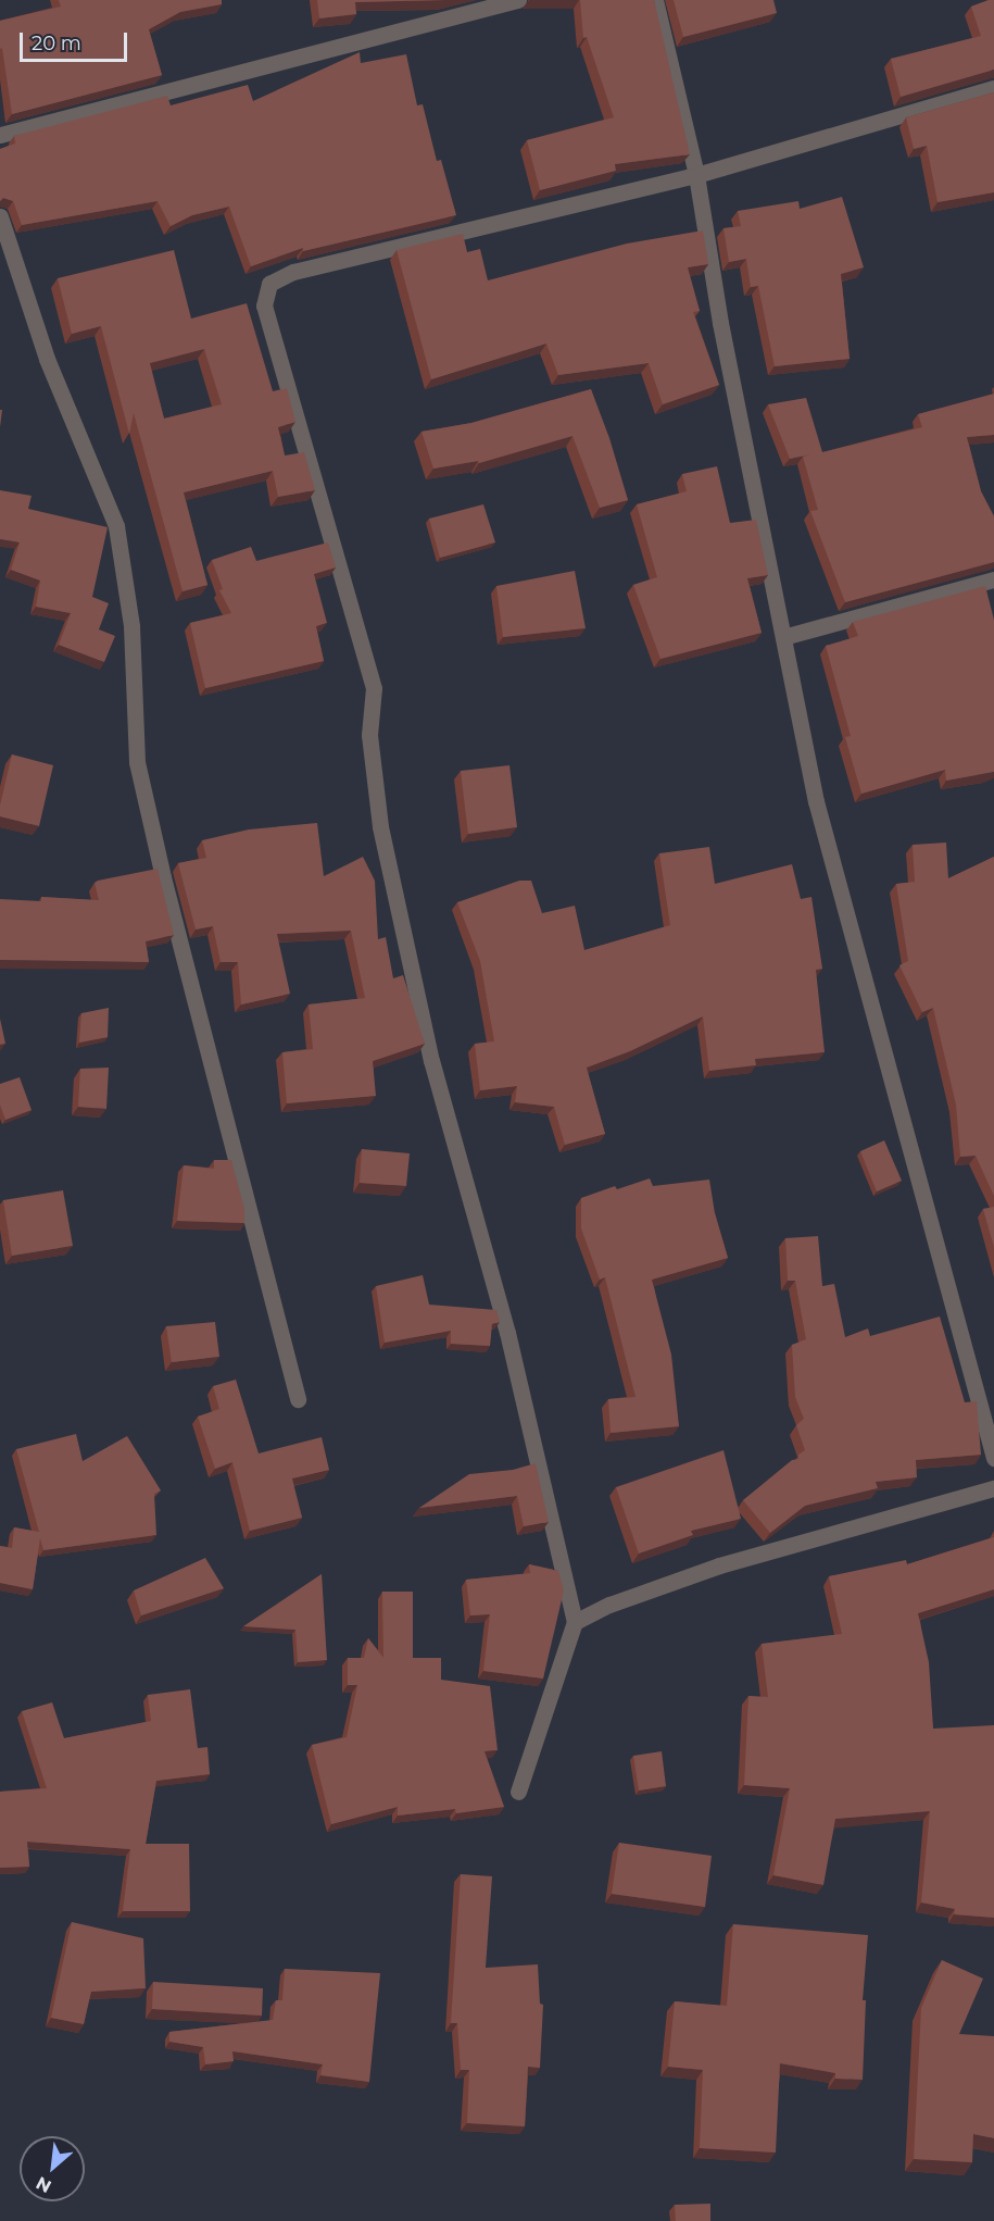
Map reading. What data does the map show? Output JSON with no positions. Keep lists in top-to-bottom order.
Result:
{
  "scale_bar": "20 m",
  "north": "bottom left"
}
